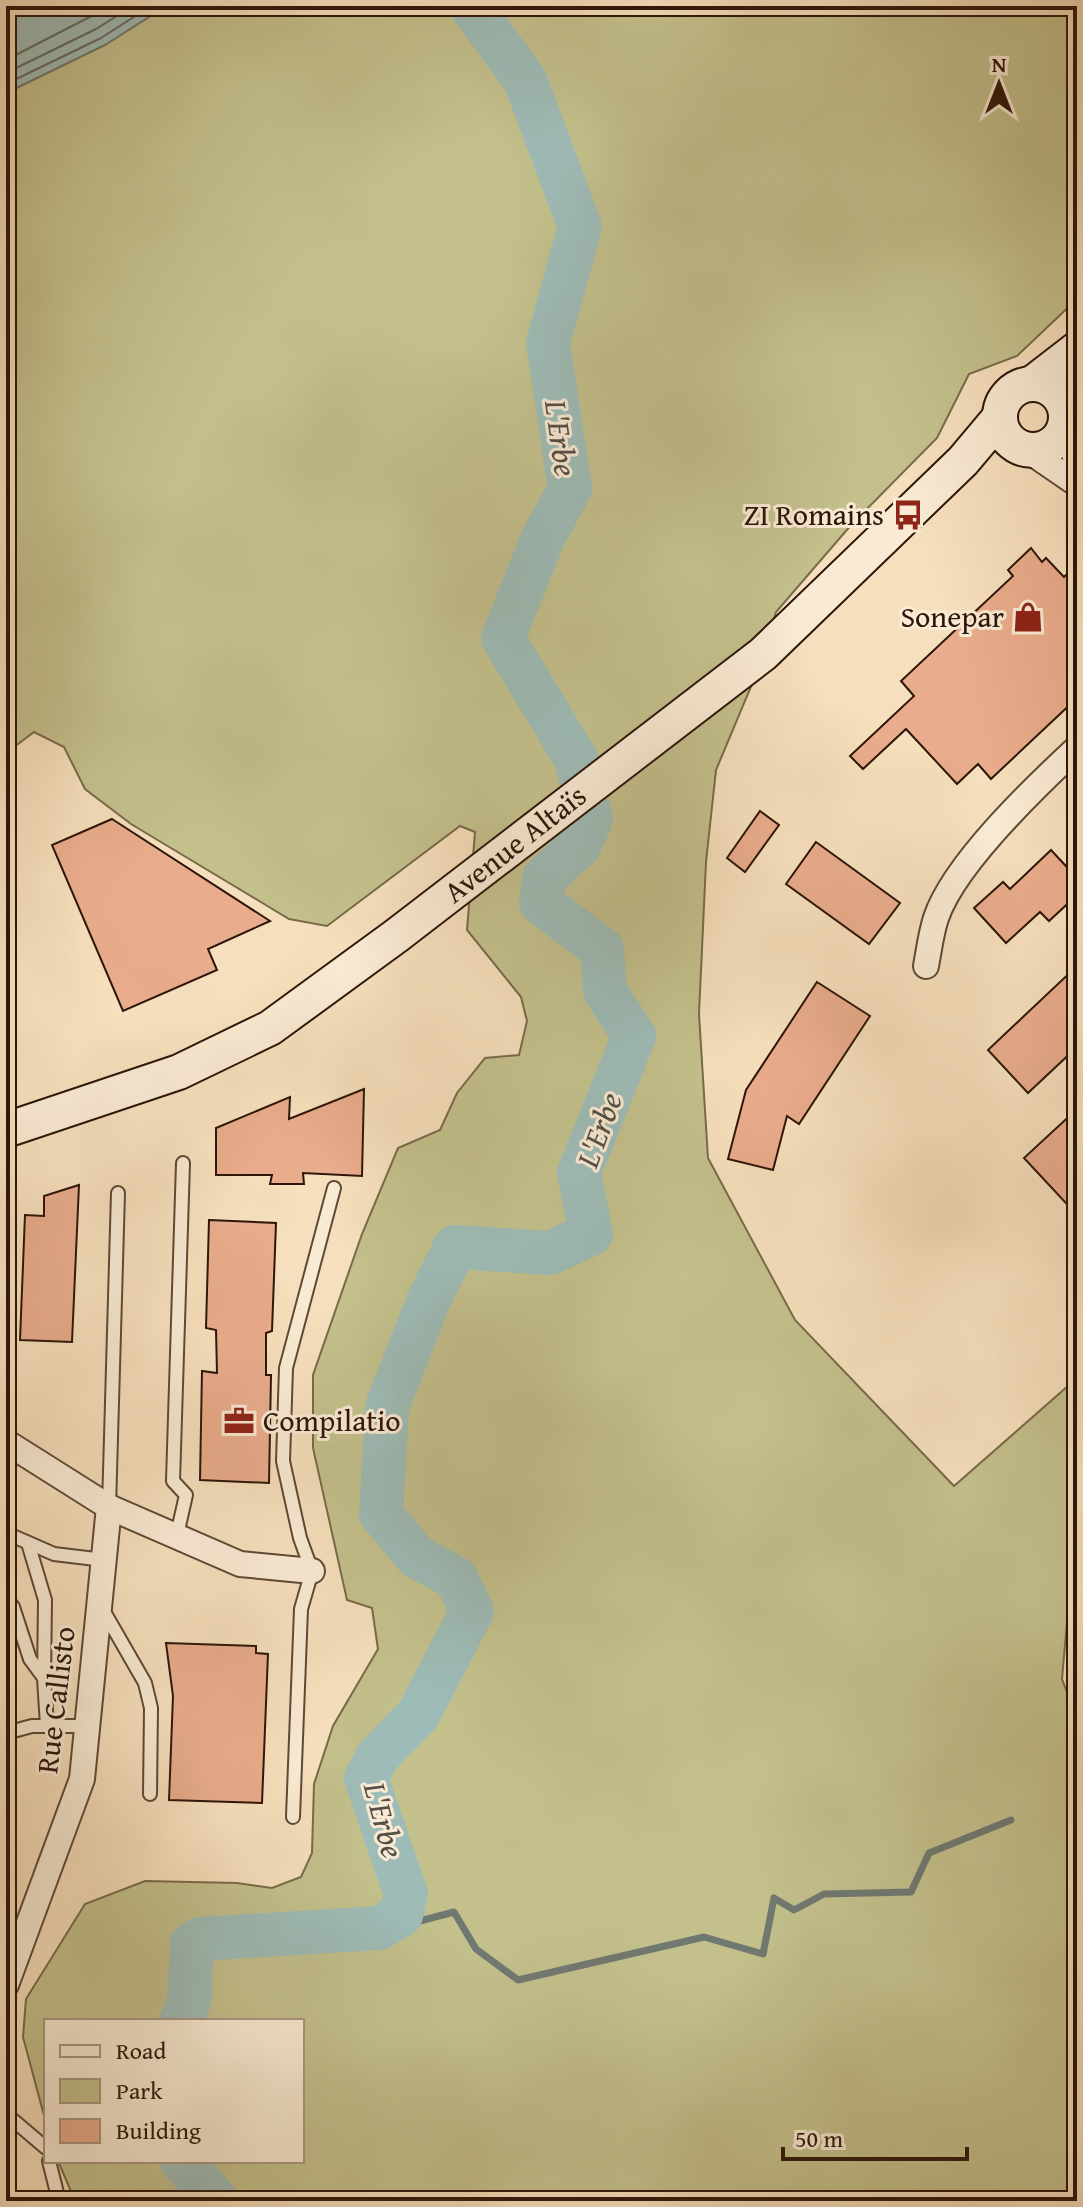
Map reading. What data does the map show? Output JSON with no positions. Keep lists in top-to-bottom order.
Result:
{
  "streets": {
    "street": ["Avenue Altaïs", "Rue Callisto"]
  },
  "water": ["L'Erbe"],
  "places": {
    "bus stop": ["ZI Romains"],
    "shop": ["Sonepar"],
    "office": ["Compilatio"]
  },
  "legend": ["Road", "Park", "Building"],
  "scale_bar": "50 m",
  "north": "top"
}
